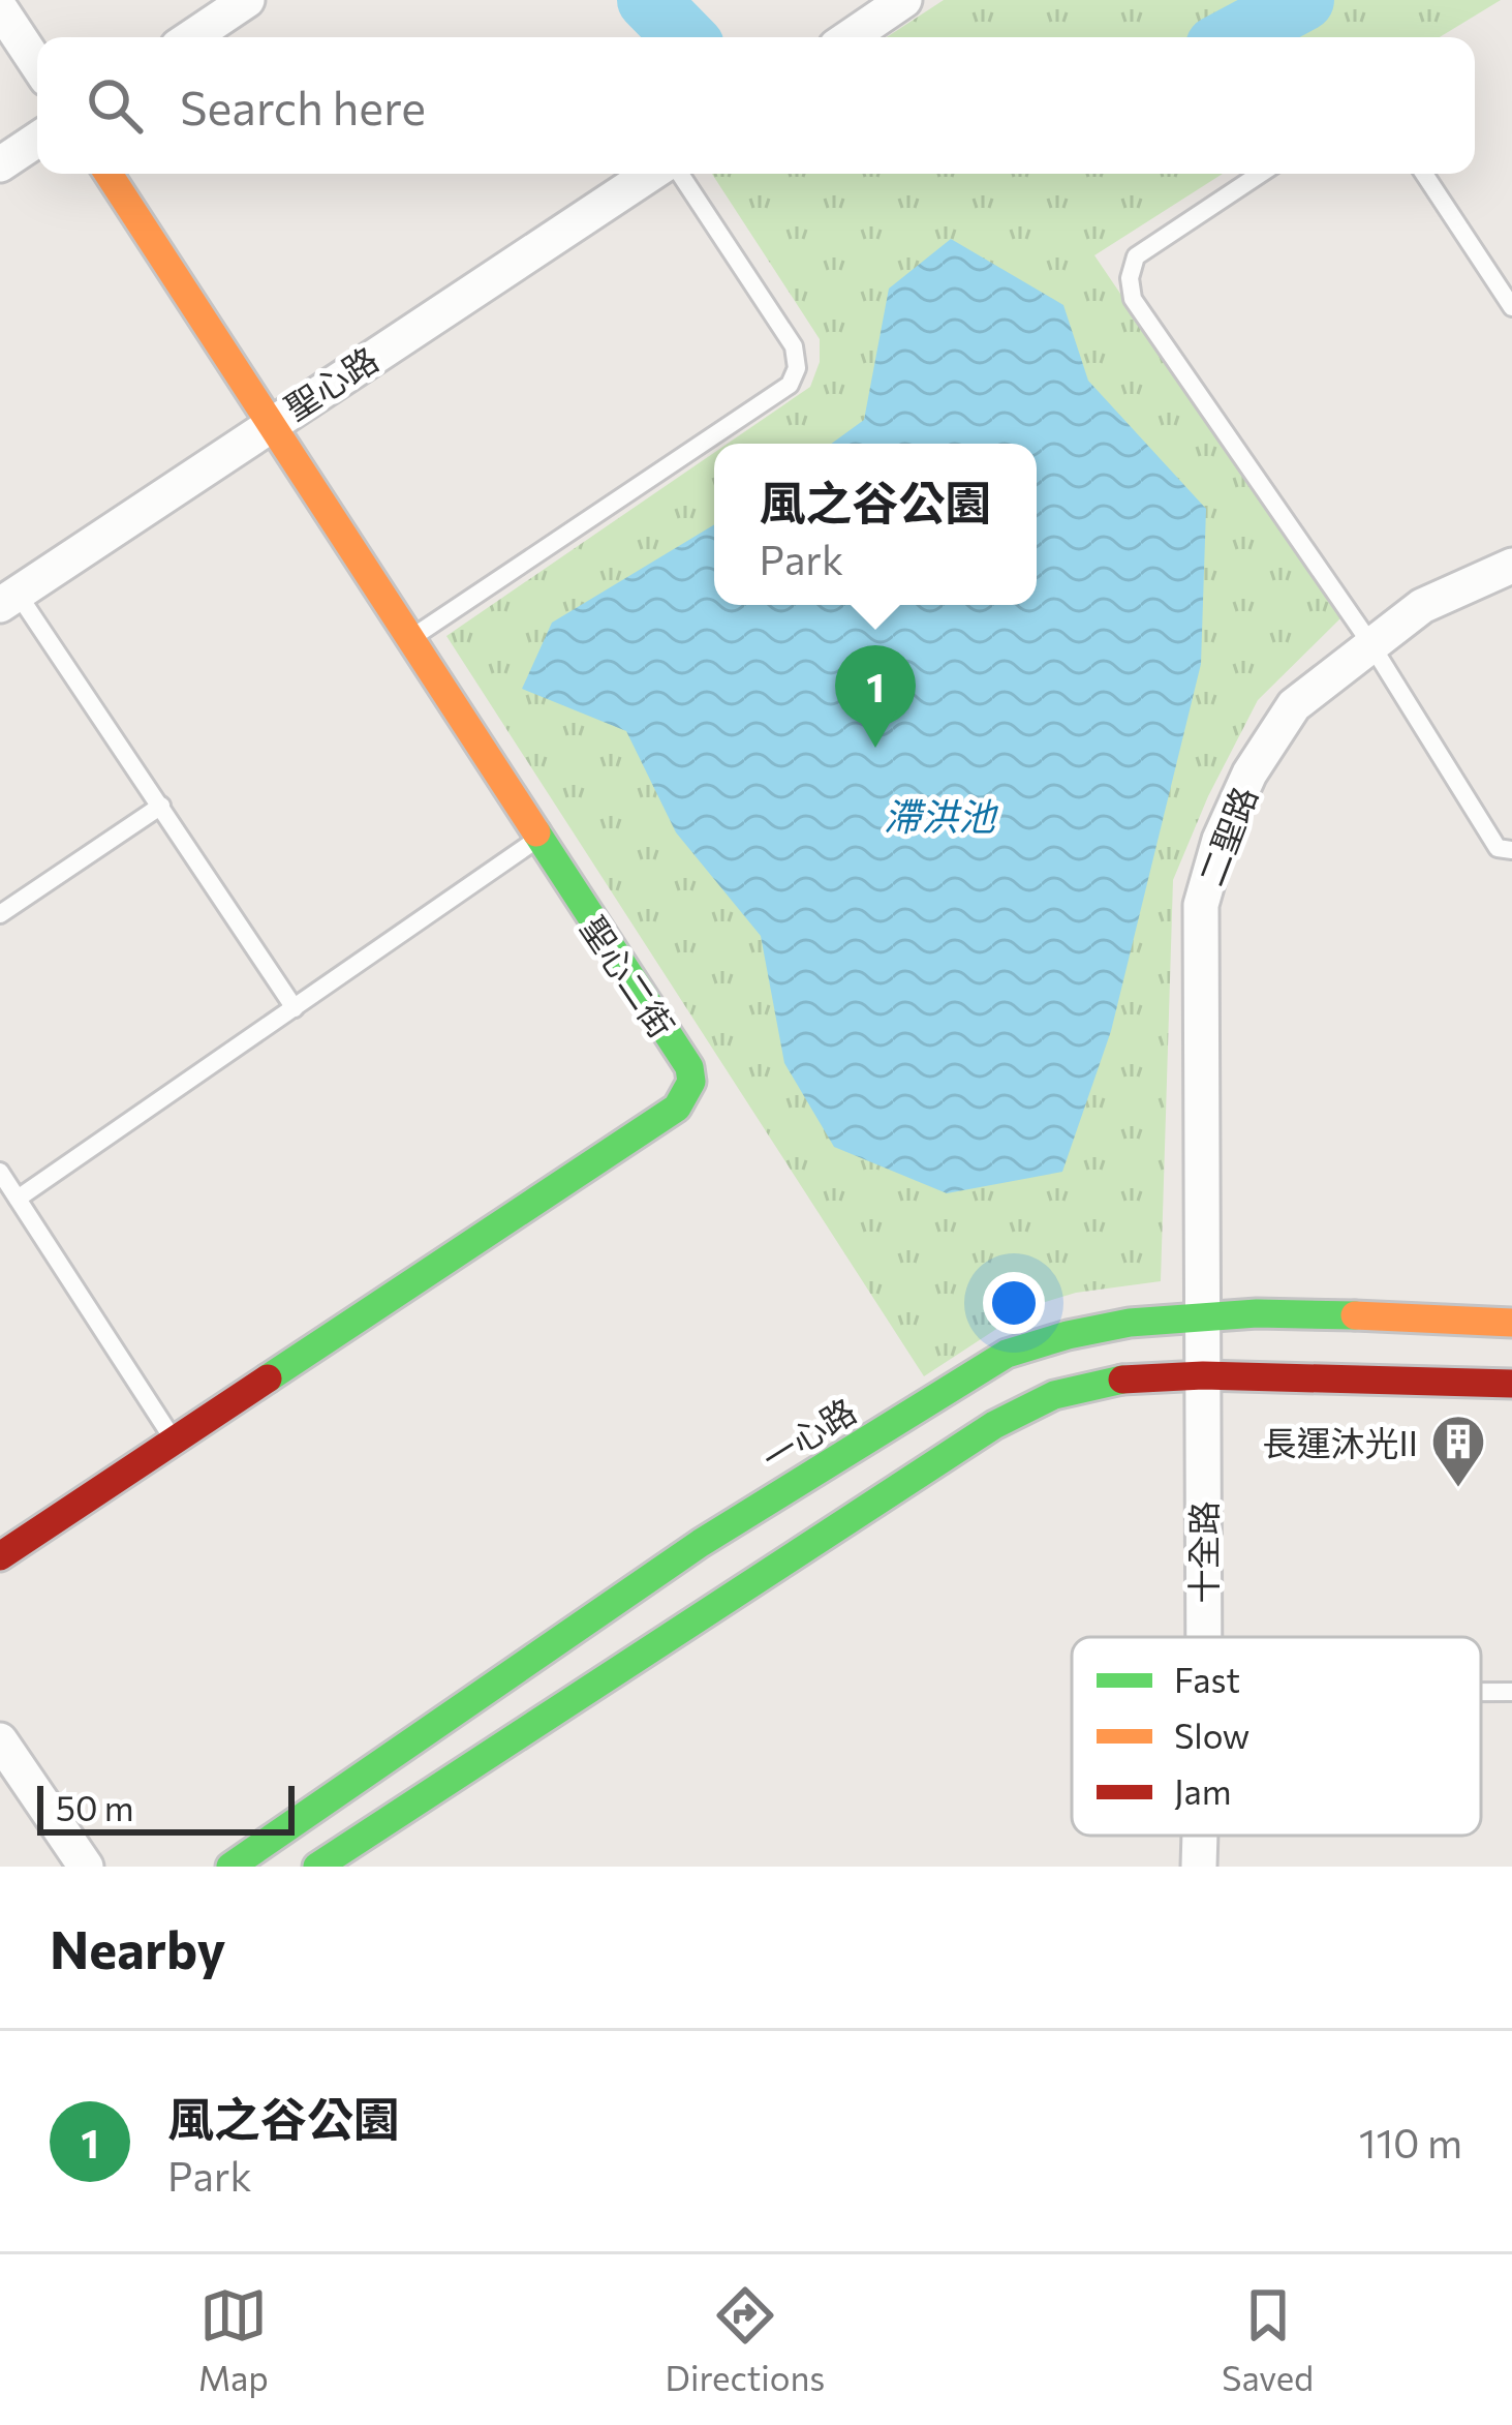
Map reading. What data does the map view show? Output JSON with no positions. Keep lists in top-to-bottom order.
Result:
{
  "streets": {
    "street": [
      "聖心路",
      "二聖路",
      "聖心二街",
      "一心路",
      "十全路"
    ]
  },
  "crossings": [
    ["聖心路", "聖心二街"],
    ["二聖路", "一心路"],
    ["二聖路", "十全路"],
    ["一心路", "十全路"]
  ],
  "water": ["滯洪池"],
  "places": {
    "building": ["長運沐光II"]
  },
  "legend": ["Fast", "Slow", "Jam"],
  "scale_bar": "50 m",
  "page": {
    "search": "Search here",
    "popup": ["風之谷公園", "Park"],
    "pins": "1",
    "scale": "50 m",
    "heading": "Nearby",
    "list": [
      {
        "mark": "1",
        "name": "風之谷公園",
        "note": "Park",
        "value": "110 m"
      }
    ],
    "nav": ["Map", "Directions", "Saved"]
  }
}
